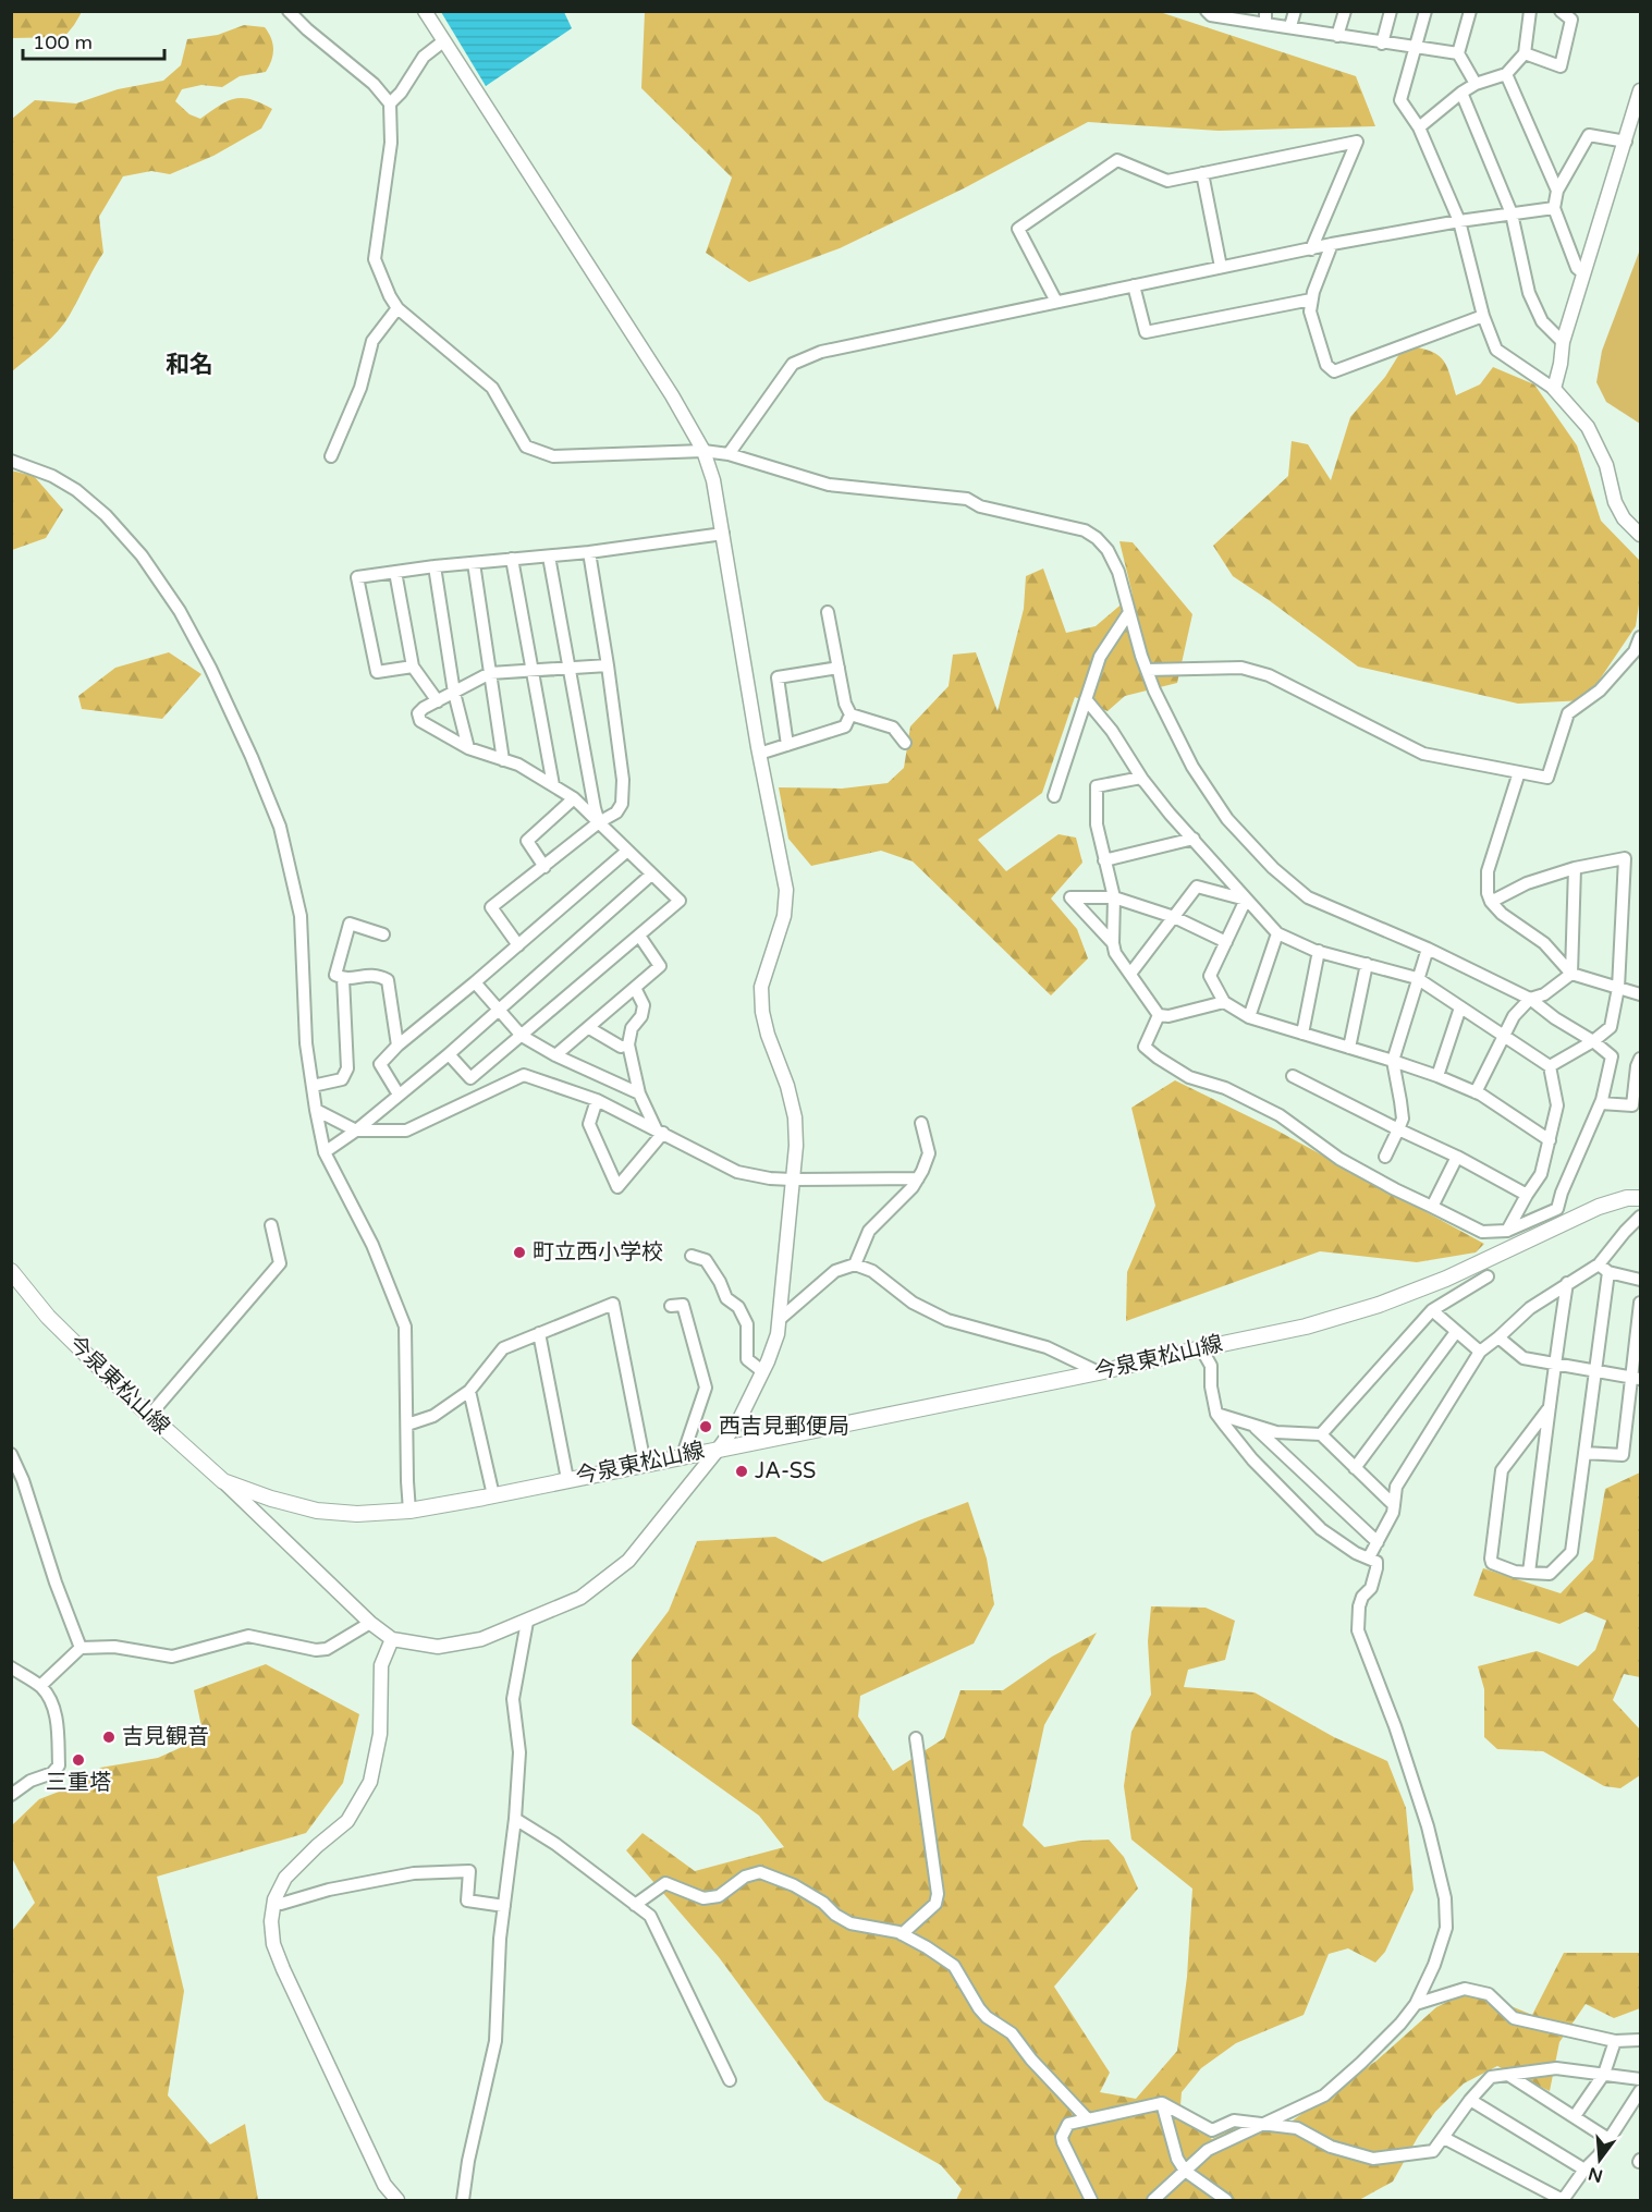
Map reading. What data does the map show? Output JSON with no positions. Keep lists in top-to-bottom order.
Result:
{
  "streets": {
    "main road": ["今泉東松山線"]
  },
  "districts": ["和名"],
  "places": [
    "町立西小学校",
    "西吉見郵便局",
    "JA-SS",
    "吉見観音",
    "三重塔"
  ],
  "scale_bar": "100 m",
  "north": "bottom"
}
